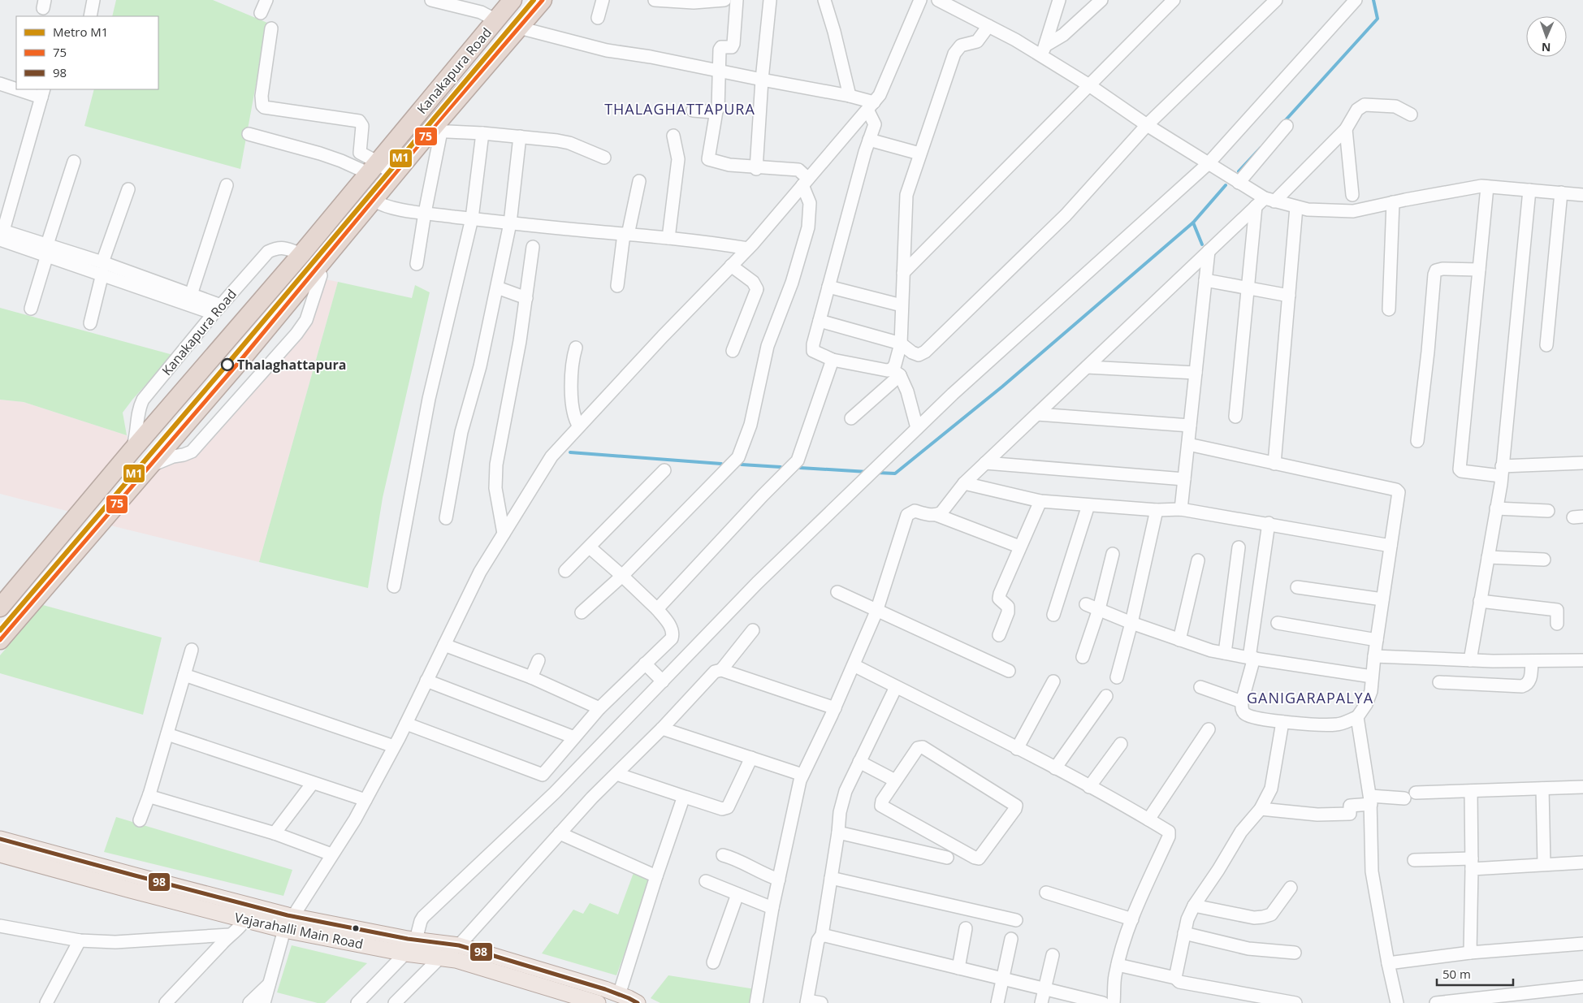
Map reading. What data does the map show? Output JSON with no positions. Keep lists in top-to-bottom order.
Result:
{
  "streets": {
    "highway": ["Kanakapura Road"],
    "main road": ["Vajarahalli Main Road"]
  },
  "districts": ["THALAGHATTAPURA", "GANIGARAPALYA"],
  "places": ["Thalaghattapura"],
  "lines": ["metro line M1", "transit line 75", "transit line 98"],
  "legend": ["Metro M1", "75", "98"],
  "scale_bar": "50 m",
  "north": "bottom"
}
